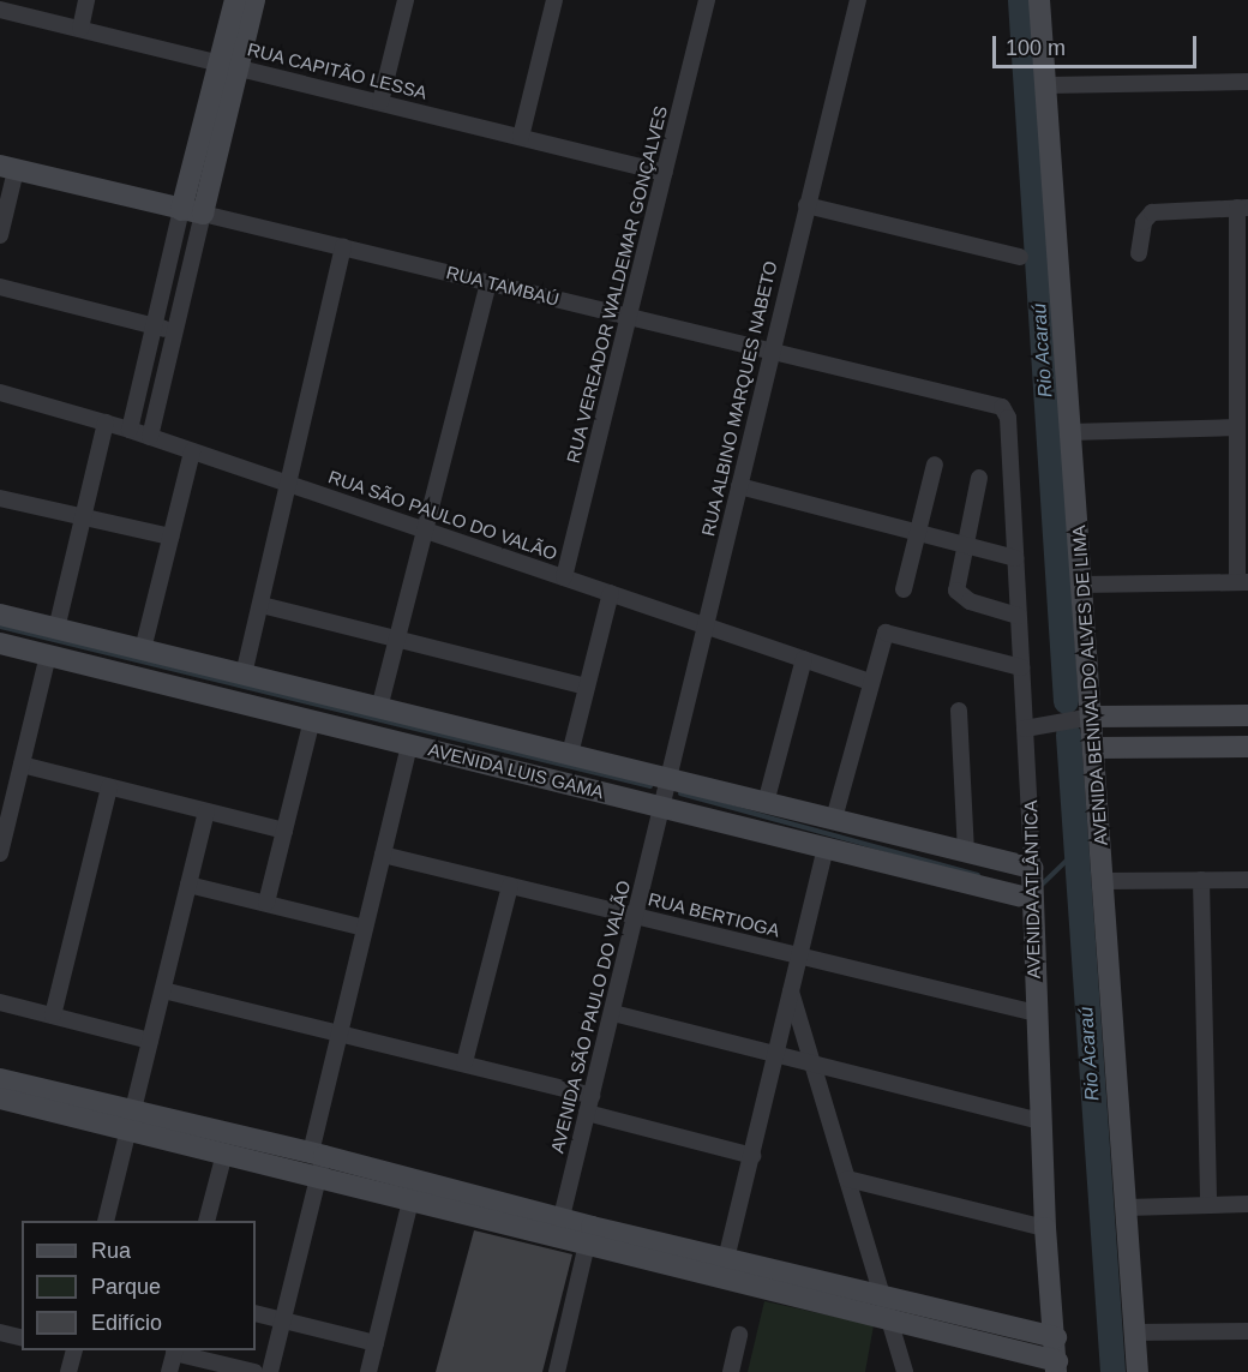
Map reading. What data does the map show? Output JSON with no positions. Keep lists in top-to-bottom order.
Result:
{
  "streets": {
    "street": [
      "RUA CAPITÃO LESSA",
      "RUA VEREADOR WALDEMAR GONÇALVES",
      "RUA TAMBAÚ",
      "RUA ALBINO MARQUES NABETO",
      "RUA SÃO PAULO DO VALÃO",
      "AVENIDA BENIVALDO ALVES DE LIMA",
      "AVENIDA LUIS GAMA",
      "AVENIDA ATLÂNTICA",
      "RUA BERTIOGA",
      "AVENIDA SÃO PAULO DO VALÃO"
    ]
  },
  "crossings": [
    ["RUA CAPITÃO LESSA", "RUA VEREADOR WALDEMAR GONÇALVES"],
    ["RUA VEREADOR WALDEMAR GONÇALVES", "RUA TAMBAÚ"],
    ["RUA VEREADOR WALDEMAR GONÇALVES", "RUA SÃO PAULO DO VALÃO"],
    ["RUA TAMBAÚ", "RUA ALBINO MARQUES NABETO"],
    ["RUA TAMBAÚ", "AVENIDA ATLÂNTICA"],
    ["RUA ALBINO MARQUES NABETO", "RUA SÃO PAULO DO VALÃO"],
    ["RUA ALBINO MARQUES NABETO", "AVENIDA LUIS GAMA"],
    ["RUA ALBINO MARQUES NABETO", "AVENIDA SÃO PAULO DO VALÃO"],
    ["AVENIDA LUIS GAMA", "AVENIDA ATLÂNTICA"],
    ["AVENIDA LUIS GAMA", "AVENIDA SÃO PAULO DO VALÃO"],
    ["AVENIDA ATLÂNTICA", "RUA BERTIOGA"],
    ["RUA BERTIOGA", "AVENIDA SÃO PAULO DO VALÃO"]
  ],
  "water": ["Rio Acaraú"],
  "legend": ["Rua", "Parque", "Edifício"],
  "scale_bar": "100 m"
}
